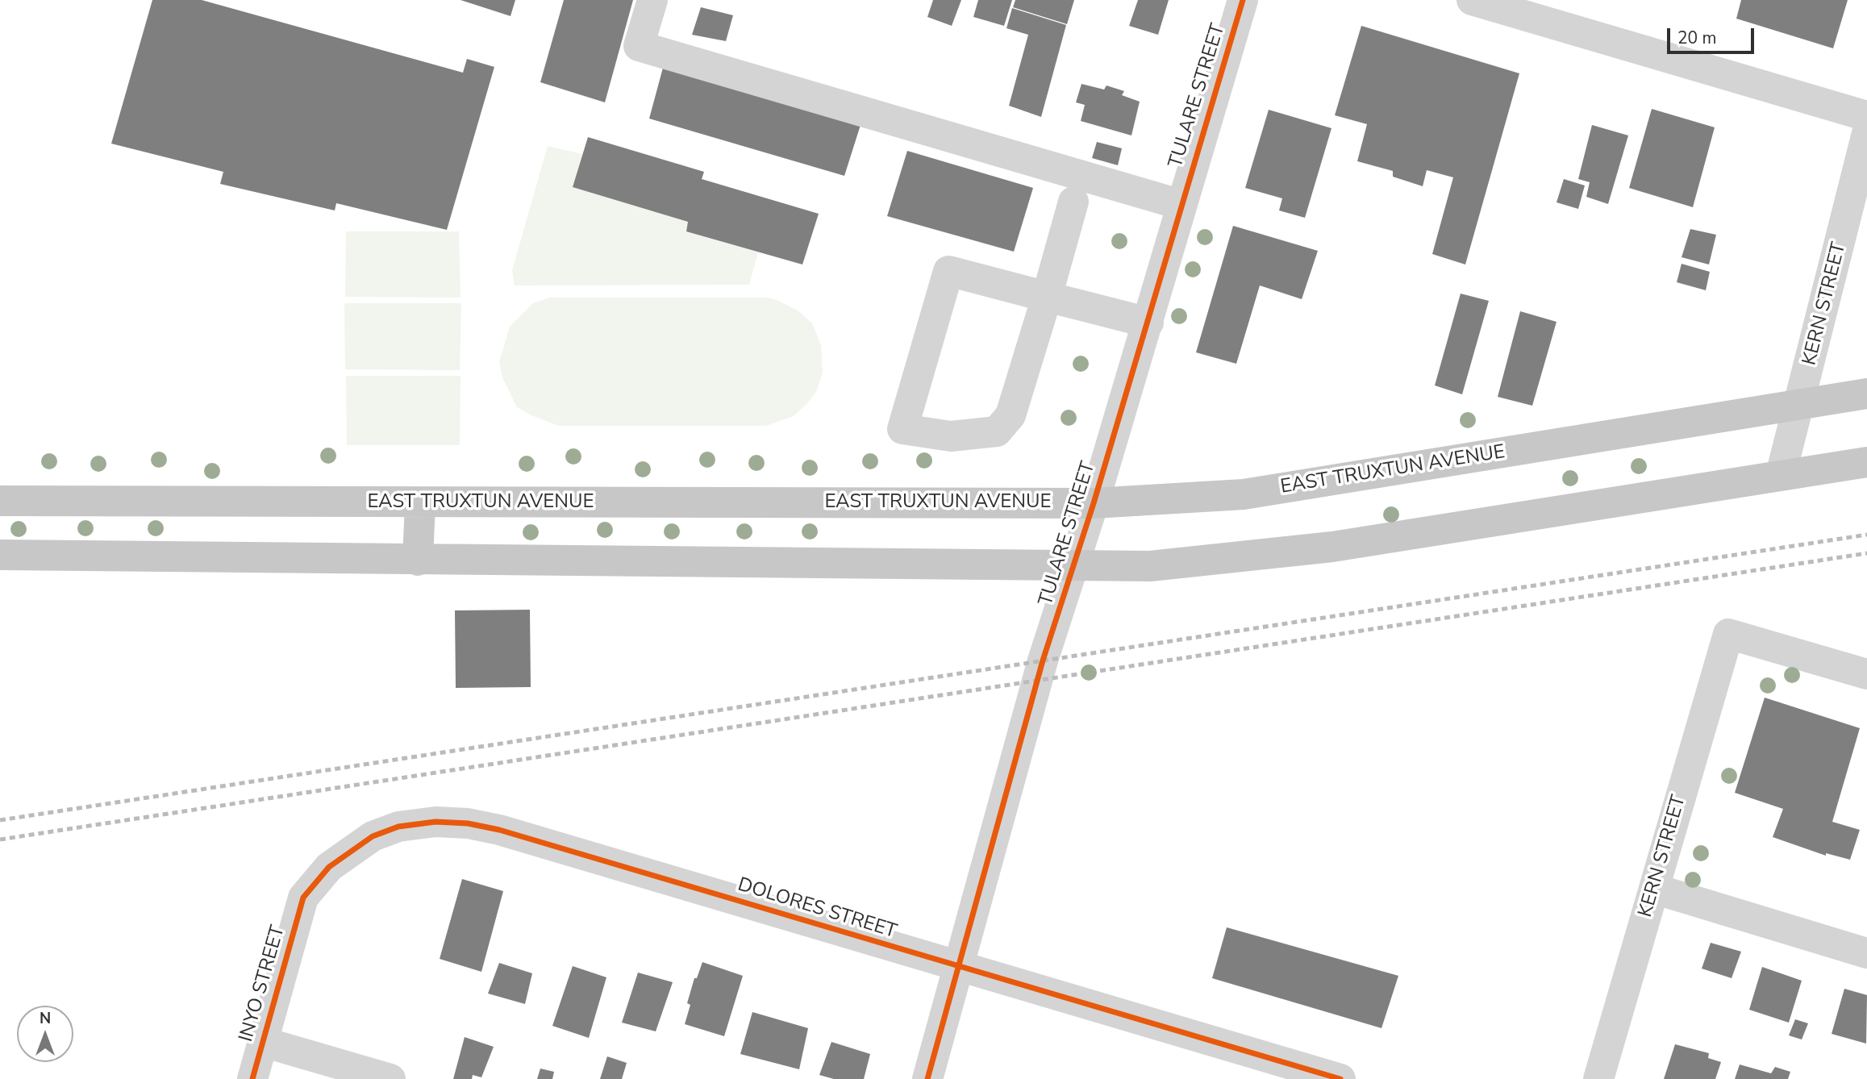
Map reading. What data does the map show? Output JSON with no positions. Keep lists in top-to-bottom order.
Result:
{
  "streets": {
    "main road": ["EAST TRUXTUN AVENUE"],
    "street": [
      "TULARE STREET",
      "KERN STREET",
      "DOLORES STREET",
      "INYO STREET"
    ]
  },
  "crossings": [
    ["TULARE STREET", "EAST TRUXTUN AVENUE"],
    ["TULARE STREET", "DOLORES STREET"],
    ["KERN STREET", "EAST TRUXTUN AVENUE"],
    ["DOLORES STREET", "INYO STREET"]
  ],
  "scale_bar": "20 m",
  "north": "top"
}
